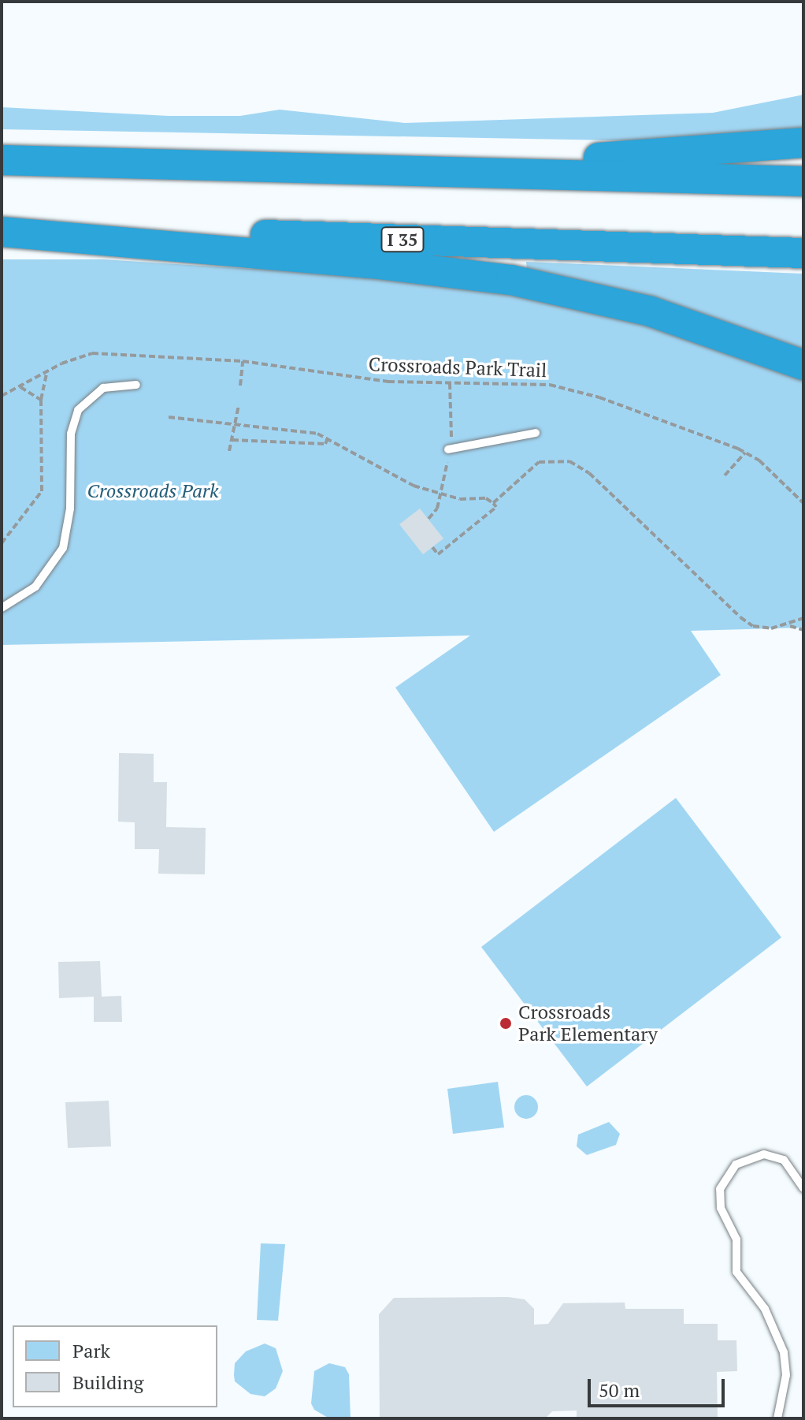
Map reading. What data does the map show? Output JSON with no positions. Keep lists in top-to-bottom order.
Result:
{
  "streets": {
    "highway": ["I 35"],
    "path": ["Crossroads Park Trail"]
  },
  "parks": ["Crossroads Park"],
  "places": ["Crossroads Park Elementary"],
  "legend": ["Park", "Building"],
  "scale_bar": "50 m"
}
